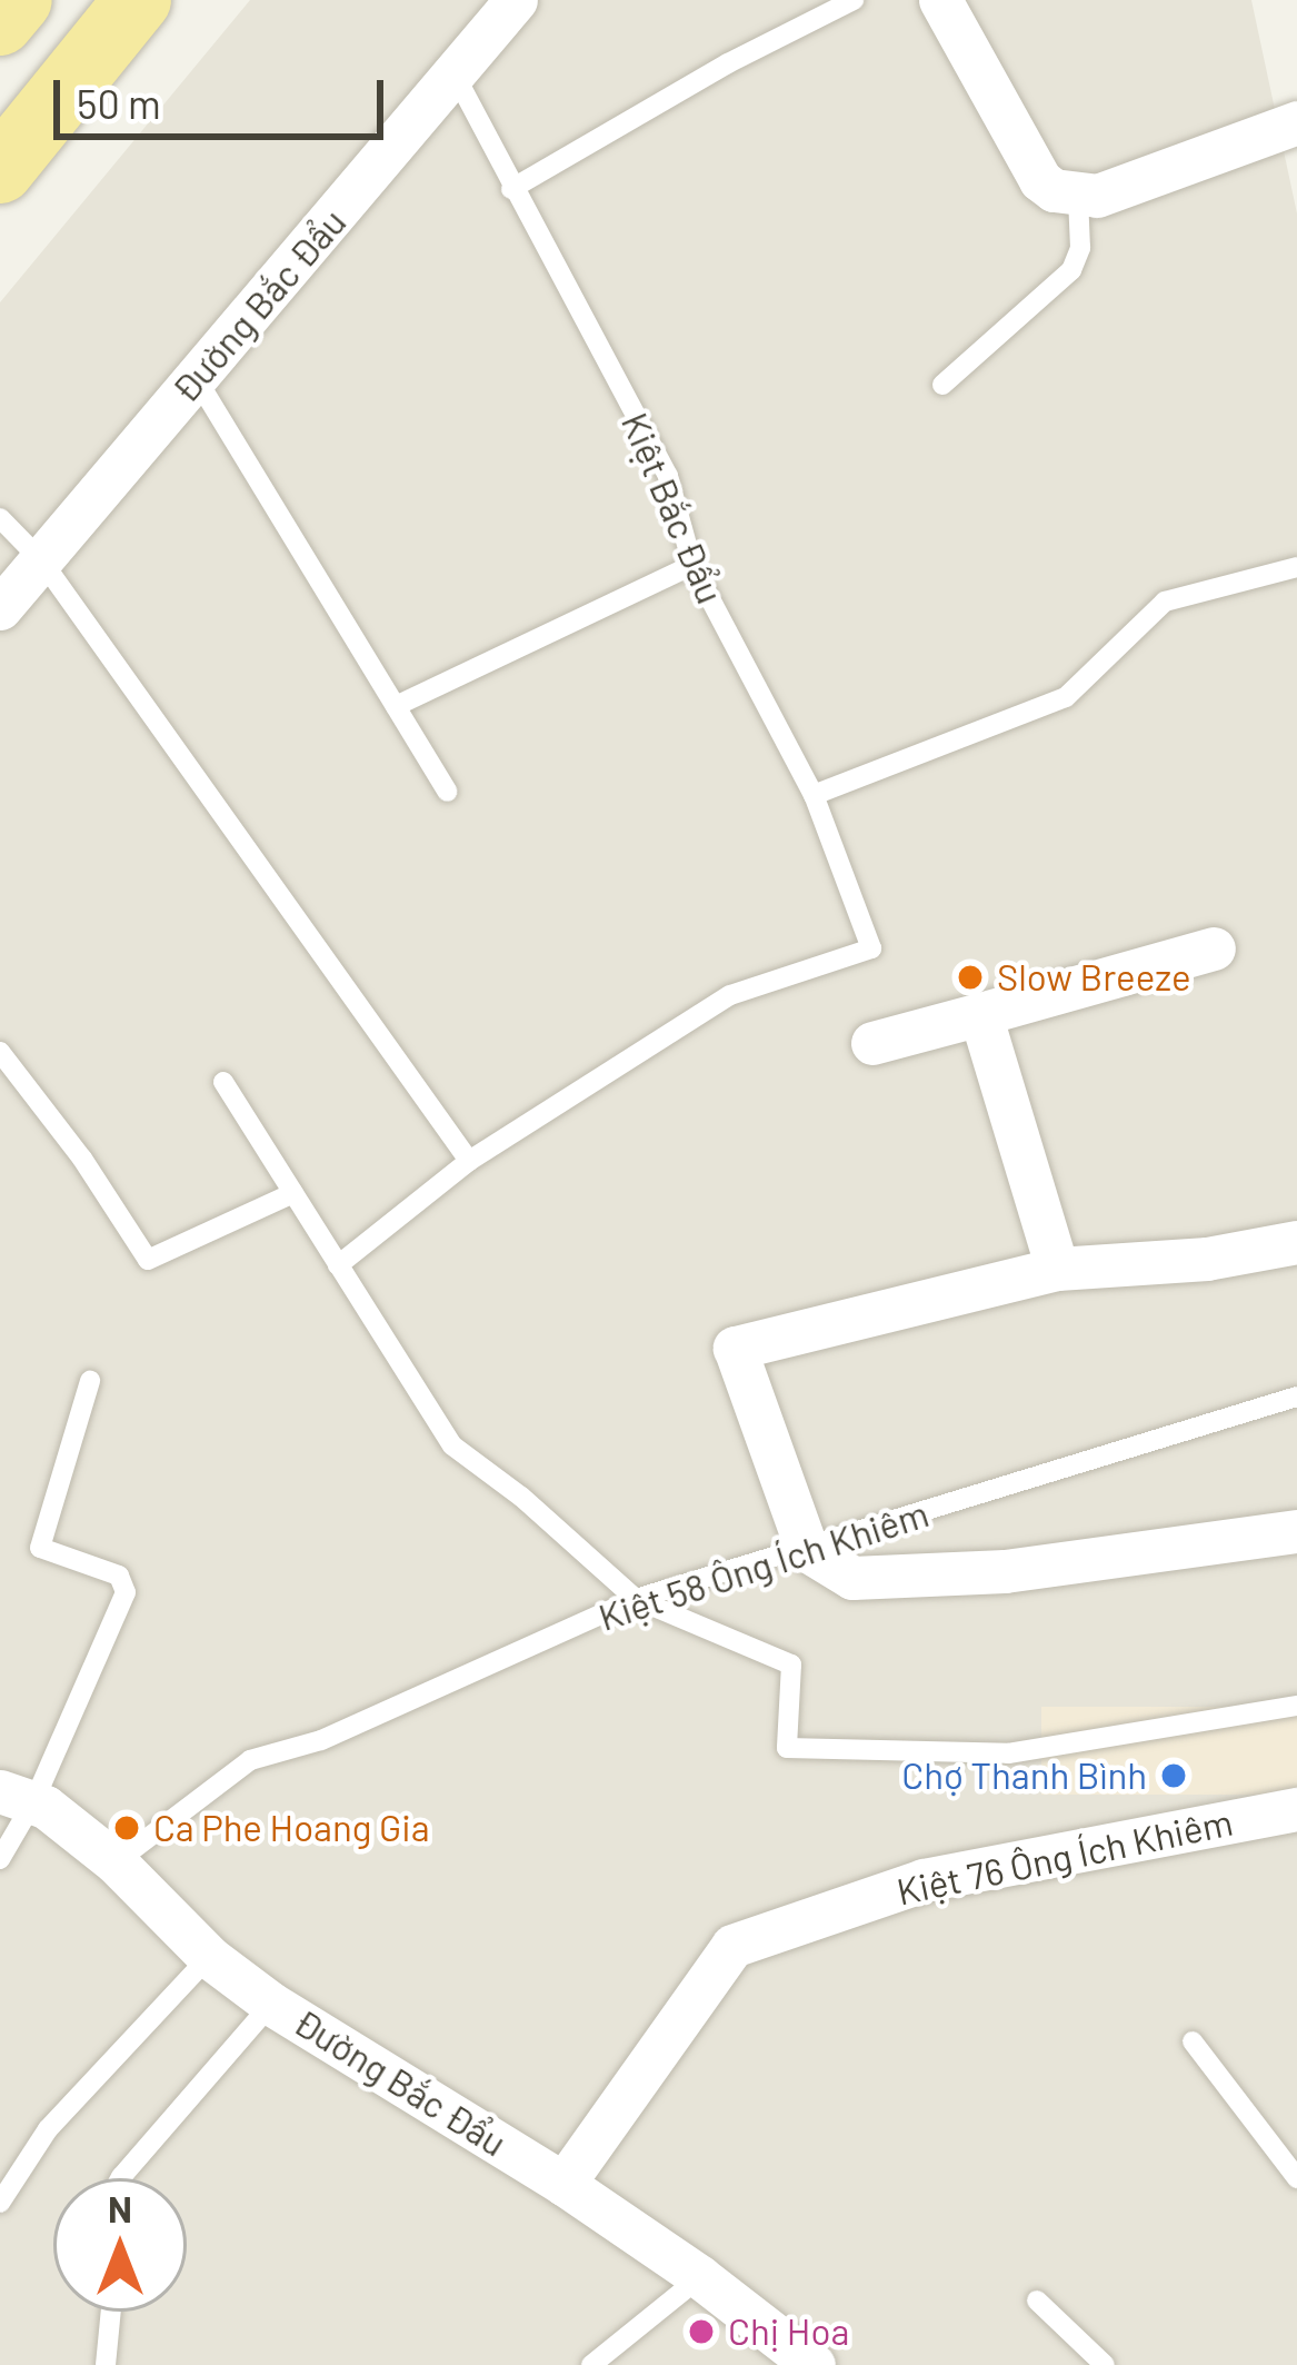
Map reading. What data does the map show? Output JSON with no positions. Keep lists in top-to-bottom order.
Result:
{
  "streets": {
    "street": ["Đường Bắc Đẩu", "Kiệt 76 Ông Ích Khiêm"],
    "lane": ["Kiệt Bắc Đẩu", "Kiệt 58 Ông Ích Khiêm"]
  },
  "crossings": [
    ["Đường Bắc Đẩu", "Kiệt Bắc Đẩu"],
    ["Đường Bắc Đẩu", "Kiệt 58 Ông Ích Khiêm"],
    ["Đường Bắc Đẩu", "Kiệt 76 Ông Ích Khiêm"]
  ],
  "places": [
    "Slow Breeze",
    "Chợ Thanh Bình",
    "Ca Phe Hoang Gia",
    "Chị Hoa"
  ],
  "scale_bar": "50 m",
  "north": "top"
}
